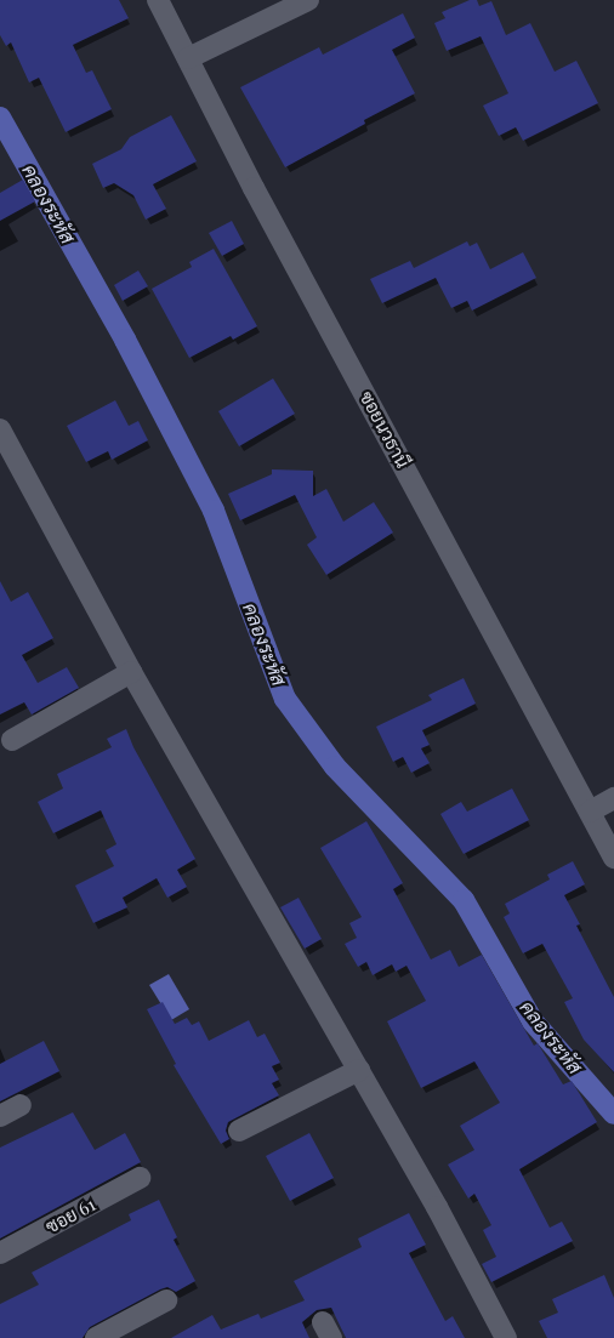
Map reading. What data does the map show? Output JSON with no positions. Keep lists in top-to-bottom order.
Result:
{
  "streets": {
    "street": ["ซอยนวธานี", "ซอย 61"]
  },
  "water": ["คลองระหัส"]
}
